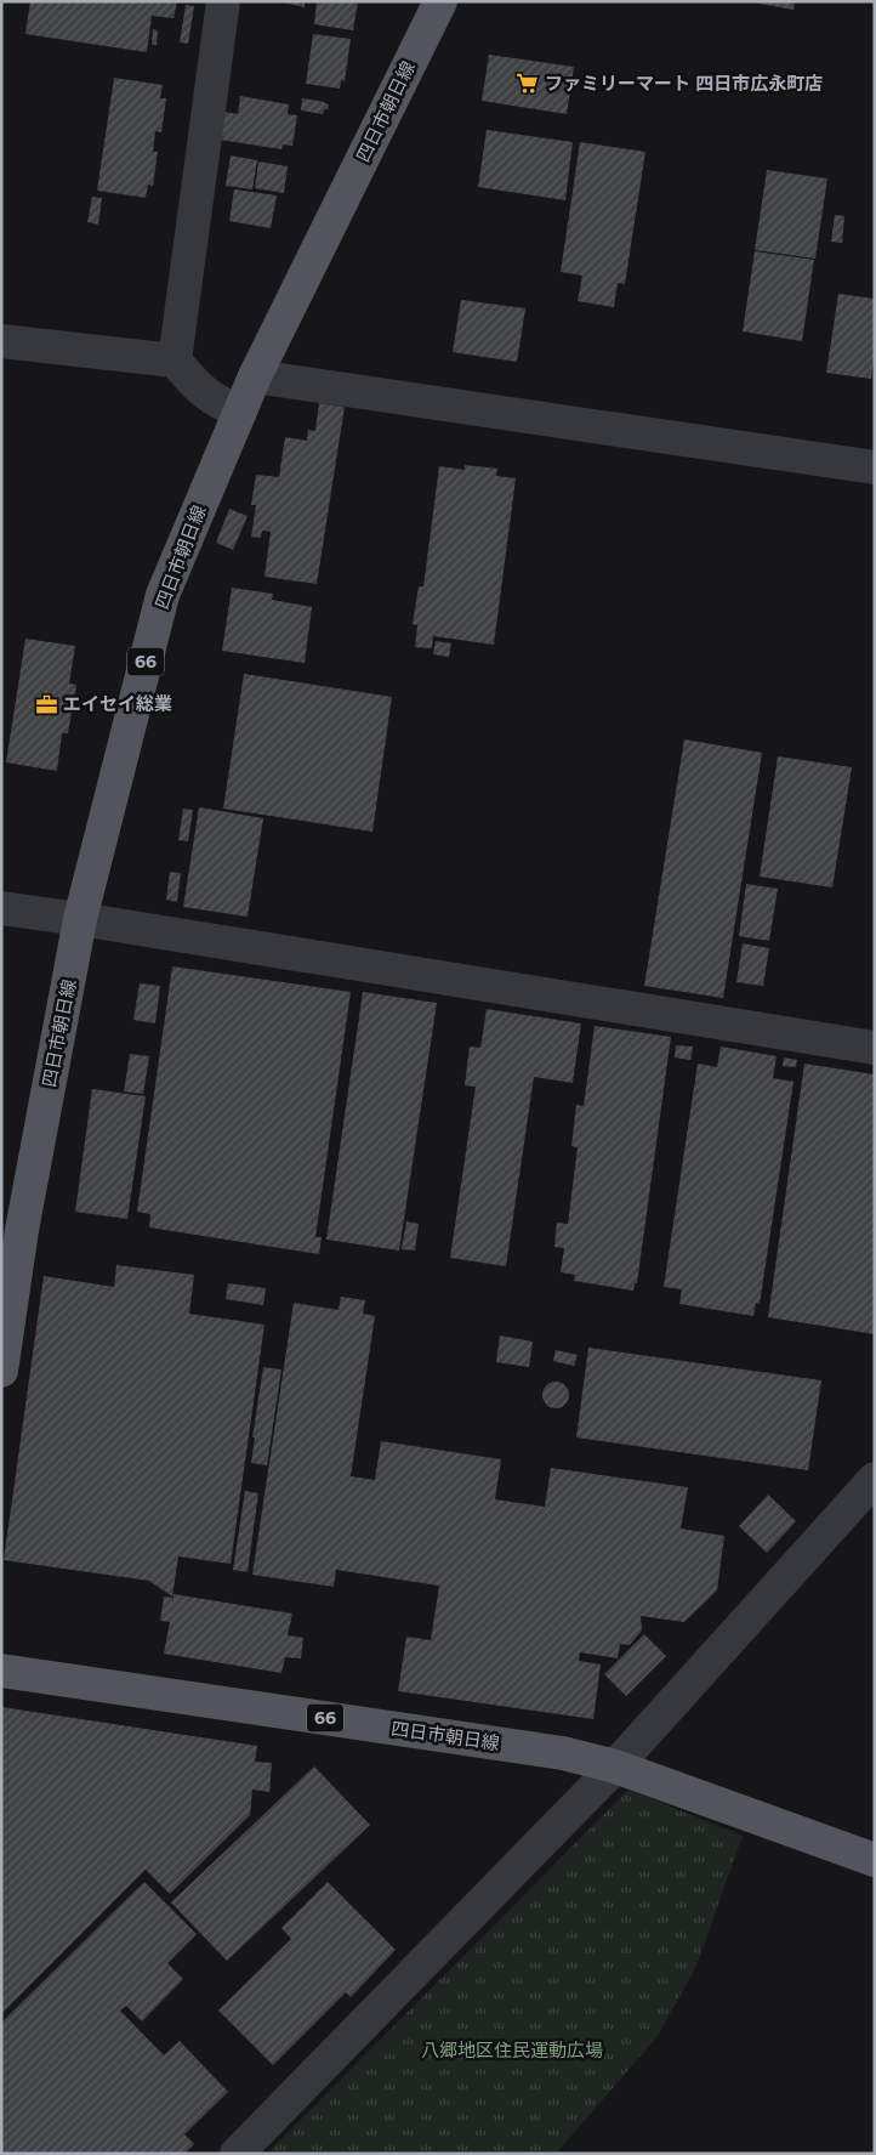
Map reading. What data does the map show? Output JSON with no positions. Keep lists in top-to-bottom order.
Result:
{
  "streets": {
    "main road": ["四日市朝日線", "66"]
  },
  "parks": ["八郷地区住民運動広場"],
  "places": {
    "supermarket": ["ファミリーマート 四日市広永町店"],
    "office": ["エイセイ総業"]
  }
}
